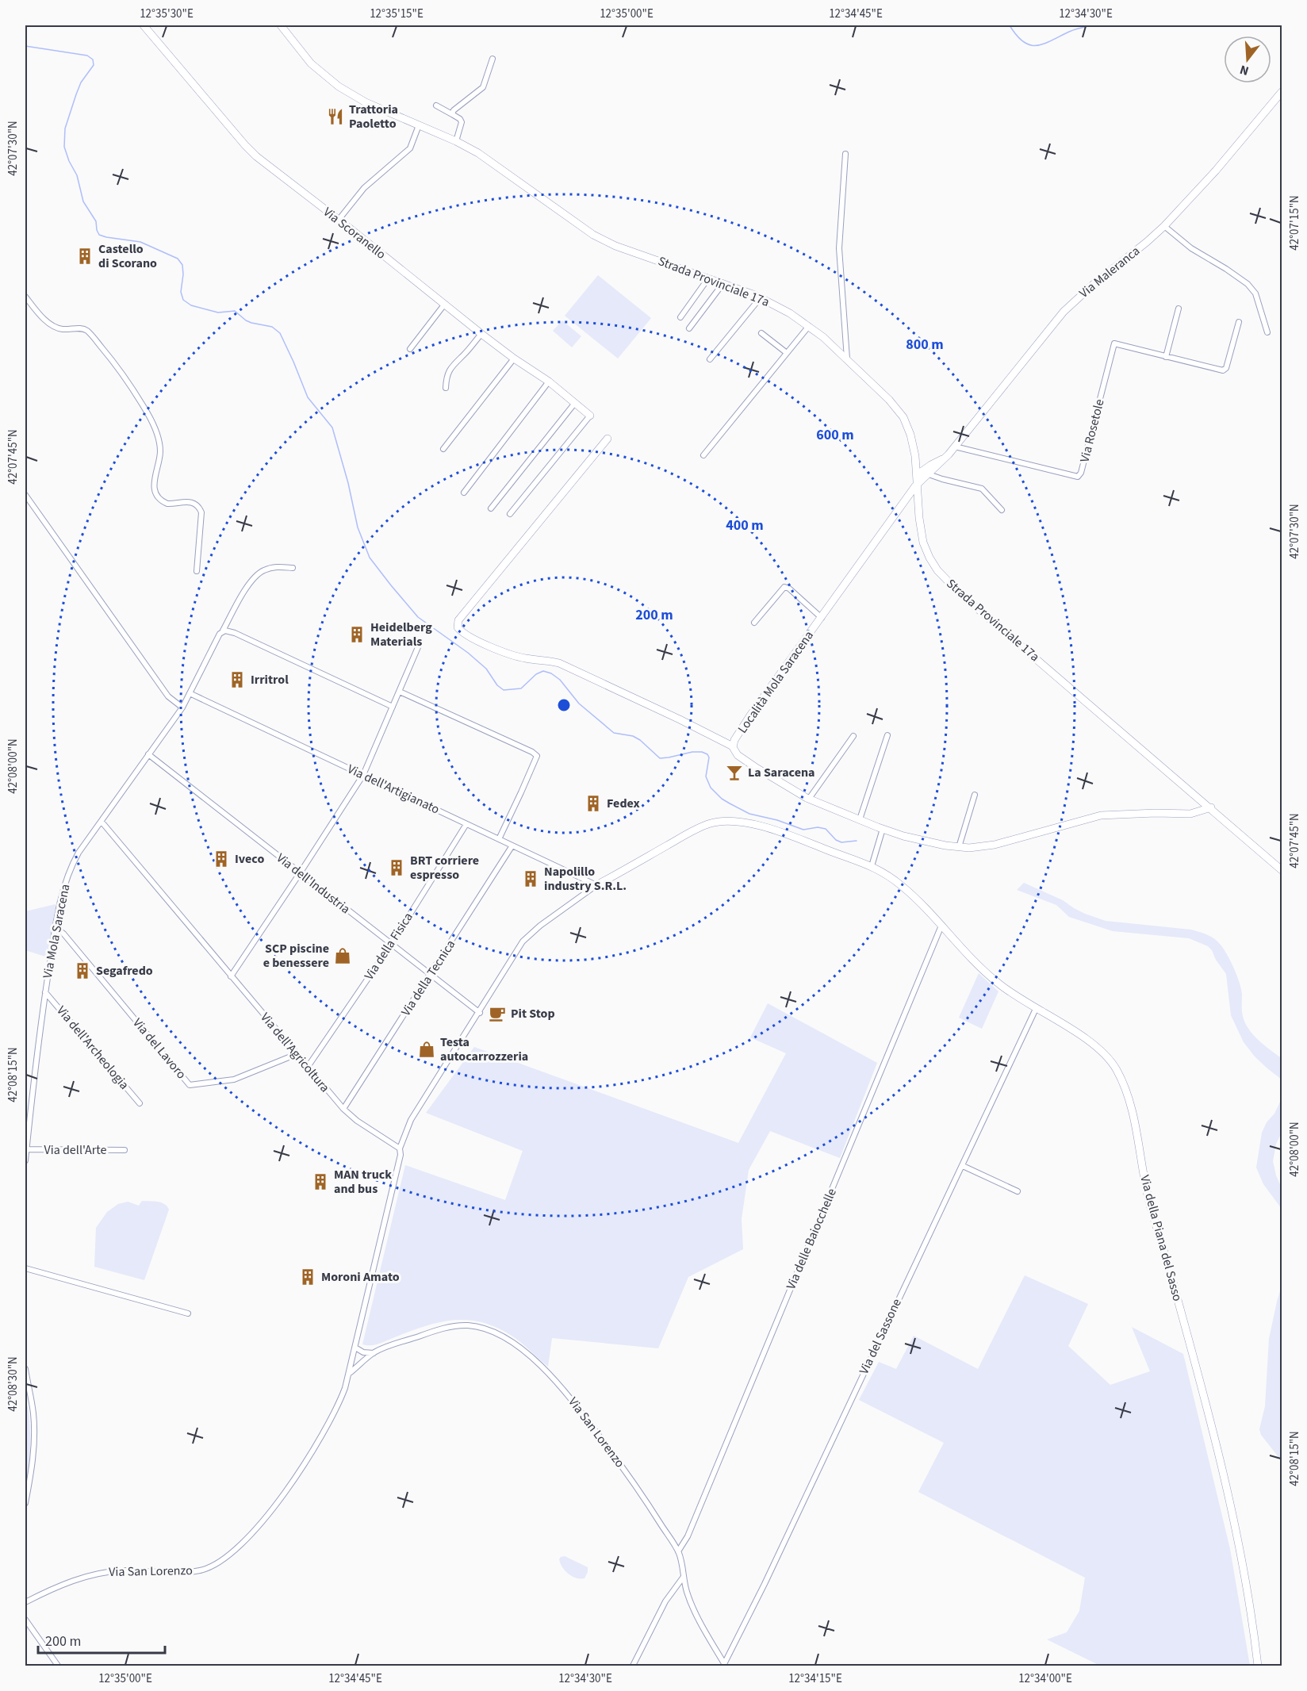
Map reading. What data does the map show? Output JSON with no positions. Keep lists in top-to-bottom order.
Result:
{
  "streets": {
    "street": [
      "Via Scoranello",
      "Via Maleranca",
      "Strada Provinciale 17a",
      "Via Rosetole",
      "Località Mola Saracena",
      "Via dell'Artigianato",
      "Via dell'Industria",
      "Via Mola Saracena",
      "Via della Fisica",
      "Via della Tecnica",
      "Via dell'Archeologia",
      "Via del Lavoro",
      "Via dell'Agricoltura",
      "Via dell'Arte",
      "Via della Piana del Sasso",
      "Via delle Baiocchelle",
      "Via del Sassone",
      "Via San Lorenzo"
    ]
  },
  "crossings": [
    ["Via Maleranca", "Via Rosetole"],
    ["Via Maleranca", "Località Mola Saracena"],
    ["Strada Provinciale 17a", "Località Mola Saracena"],
    ["Via dell'Artigianato", "Via Mola Saracena"],
    ["Via dell'Artigianato", "Via della Fisica"],
    ["Via dell'Artigianato", "Via della Tecnica"],
    ["Via dell'Artigianato", "Via della Piana del Sasso"],
    ["Via dell'Industria", "Via Mola Saracena"],
    ["Via dell'Industria", "Via della Fisica"],
    ["Via dell'Industria", "Via della Tecnica"],
    ["Via Mola Saracena", "Via dell'Archeologia"],
    ["Via Mola Saracena", "Via del Lavoro"],
    ["Via Mola Saracena", "Via dell'Agricoltura"],
    ["Via Mola Saracena", "Via dell'Arte"],
    ["Via della Fisica", "Via dell'Agricoltura"],
    ["Via della Tecnica", "Via dell'Agricoltura"],
    ["Via del Lavoro", "Via dell'Agricoltura"],
    ["Via dell'Agricoltura", "Via San Lorenzo"],
    ["Via della Piana del Sasso", "Via delle Baiocchelle"],
    ["Via della Piana del Sasso", "Via del Sassone"],
    ["Via delle Baiocchelle", "Via San Lorenzo"],
    ["Via del Sassone", "Via San Lorenzo"]
  ],
  "places": {
    "restaurant": ["Trattoria Paoletto"],
    "building": [
      "Castello di Scorano",
      "Heidelberg Materials",
      "Irritrol",
      "Fedex",
      "Iveco",
      "BRT corriere espresso",
      "Napolillo industry S.R.L.",
      "Segafredo",
      "MAN truck and bus",
      "Moroni Amato"
    ],
    "bar": ["La Saracena"],
    "shop": ["SCP piscine e benessere", "Testa autocarrozzeria"],
    "cafe": ["Pit Stop"]
  },
  "scale_bar": "200 m",
  "north": "bottom",
  "coordinates": [
    "12°35'30\"E",
    "12°35'15\"E",
    "12°35'00\"E",
    "12°34'45\"E",
    "12°34'30\"E",
    "42°07'30\"N",
    "42°07'15\"N",
    "42°07'45\"N",
    "42°08'00\"N",
    "42°08'15\"N",
    "42°08'30\"N",
    "12°34'15\"E",
    "12°34'00\"E"
  ],
  "rings": [
    "800 m",
    "600 m",
    "400 m",
    "200 m"
  ]
}
